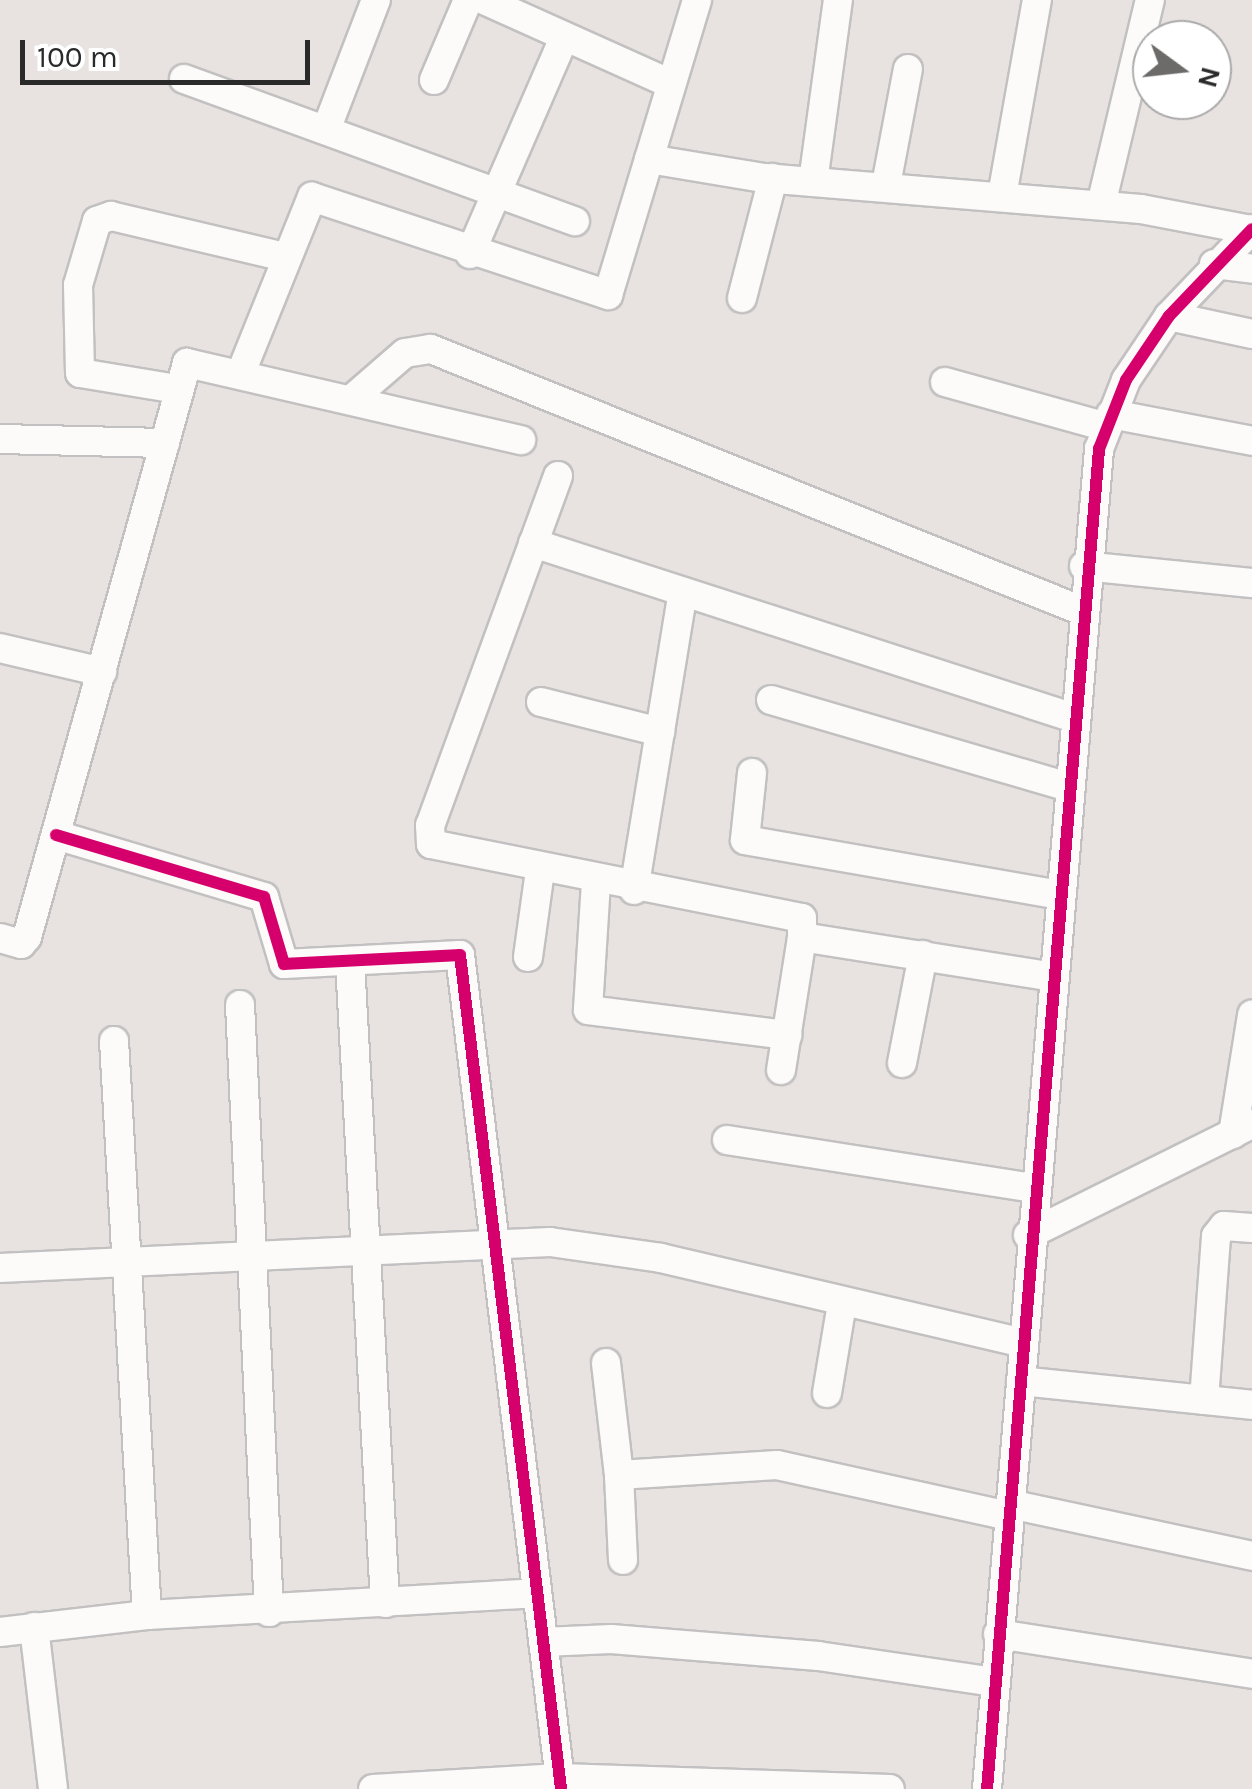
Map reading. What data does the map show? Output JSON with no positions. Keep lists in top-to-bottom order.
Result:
{
  "scale_bar": "100 m",
  "north": "right"
}
